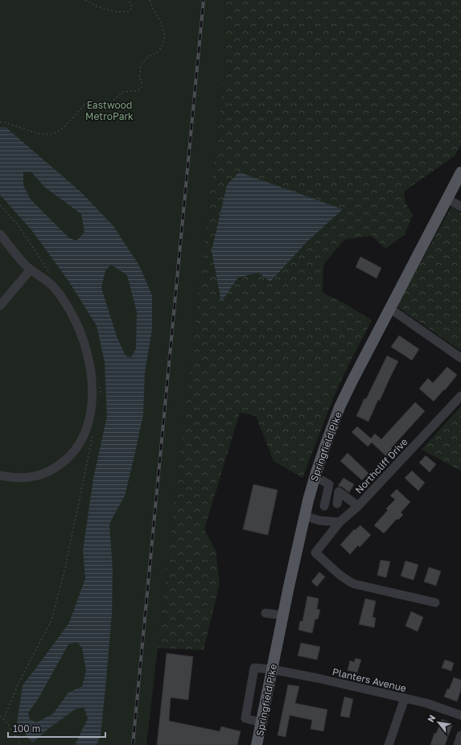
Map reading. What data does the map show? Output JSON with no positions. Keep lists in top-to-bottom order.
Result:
{
  "streets": {
    "main road": ["Springfield Pike"],
    "street": ["Northcliff Drive", "Planters Avenue"]
  },
  "crossings": [
    ["Springfield Pike", "Planters Avenue"]
  ],
  "parks": ["Eastwood MetroPark"],
  "scale_bar": "100 m",
  "north": "top left"
}
